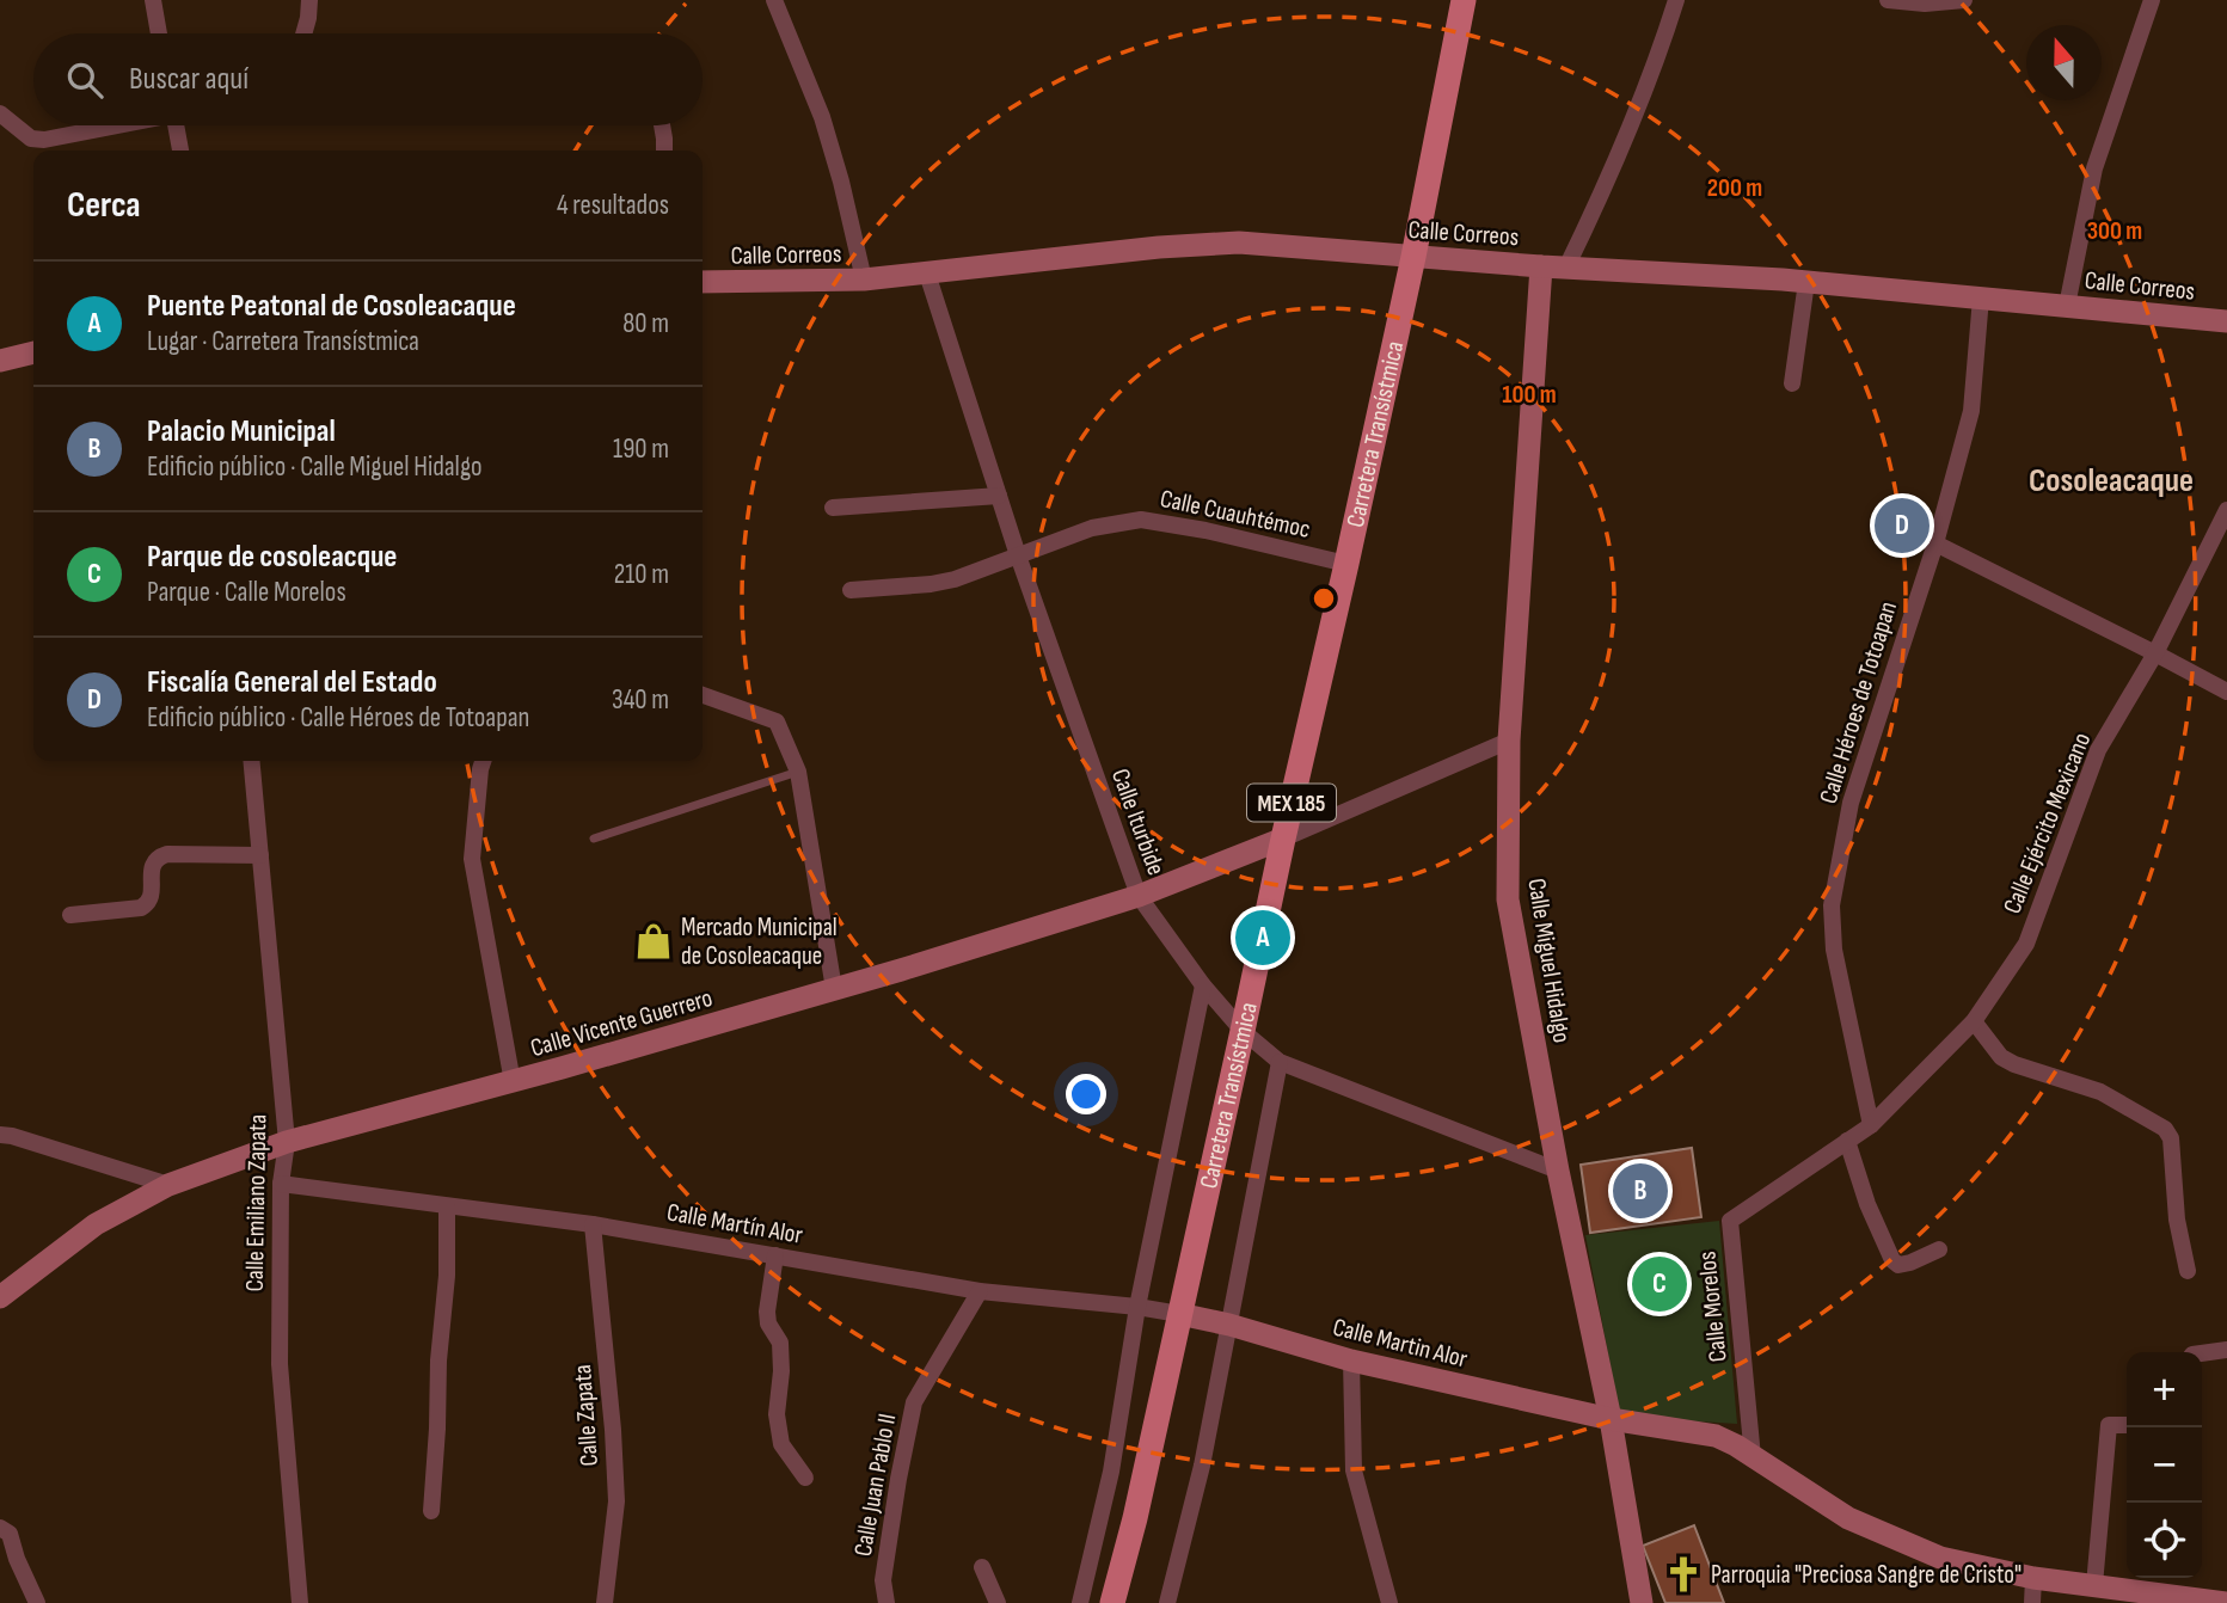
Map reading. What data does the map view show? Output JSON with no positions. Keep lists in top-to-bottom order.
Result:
{
  "streets": {
    "main road": [
      "Calle Correos",
      "Carretera Transístmica",
      "MEX 185",
      "Calle Miguel Hidalgo",
      "Calle Vicente Guerrero",
      "Calle Martin Alor"
    ],
    "street": [
      "Calle Cuauhtémoc",
      "Calle Héroes de Totoapan",
      "Calle Iturbide",
      "Calle Ejército Mexicano",
      "Calle Emiliano Zapata",
      "Calle Martín Alor",
      "Calle Morelos",
      "Calle Zapata",
      "Calle Juan Pablo II"
    ]
  },
  "crossings": [
    ["Calle Correos", "Carretera Transístmica"],
    ["Calle Correos", "Calle Héroes de Totoapan"],
    ["Calle Correos", "Calle Iturbide"],
    ["Calle Correos", "Calle Miguel Hidalgo"],
    ["Carretera Transístmica", "Calle Cuauhtémoc"],
    ["Carretera Transístmica", "Calle Iturbide"],
    ["Carretera Transístmica", "Calle Vicente Guerrero"],
    ["Carretera Transístmica", "Calle Martín Alor"],
    ["Carretera Transístmica", "Calle Martin Alor"],
    ["Calle Cuauhtémoc", "Calle Iturbide"],
    ["Calle Héroes de Totoapan", "Calle Ejército Mexicano"],
    ["Calle Héroes de Totoapan", "Calle Morelos"],
    ["Calle Iturbide", "Calle Miguel Hidalgo"],
    ["Calle Iturbide", "Calle Vicente Guerrero"],
    ["Calle Ejército Mexicano", "Calle Morelos"],
    ["Calle Miguel Hidalgo", "Calle Vicente Guerrero"],
    ["Calle Miguel Hidalgo", "Calle Martin Alor"],
    ["Calle Vicente Guerrero", "Calle Emiliano Zapata"],
    ["Calle Emiliano Zapata", "Calle Martín Alor"],
    ["Calle Martín Alor", "Calle Martin Alor"],
    ["Calle Martín Alor", "Calle Zapata"],
    ["Calle Martín Alor", "Calle Juan Pablo II"],
    ["Calle Morelos", "Calle Martin Alor"]
  ],
  "districts": ["Cosoleacaque"],
  "places": {
    "shop": ["Mercado Municipal de Cosoleacaque"],
    "church": ["Parroquia \"Preciosa Sangre de Cristo\""]
  },
  "north": "top",
  "page": {
    "search": "Buscar aquí",
    "heading": ["Cerca", "4 resultados"],
    "list": [
      {
        "mark": "A",
        "name": "Puente Peatonal de Cosoleacaque",
        "note": "Lugar · Carretera Transístmica",
        "value": "80 m"
      },
      {
        "mark": "B",
        "name": "Palacio Municipal",
        "note": "Edificio público · Calle Miguel Hidalgo",
        "value": "190 m"
      },
      {
        "mark": "C",
        "name": "Parque de cosoleacque",
        "note": "Parque · Calle Morelos",
        "value": "210 m"
      },
      {
        "mark": "D",
        "name": "Fiscalía General del Estado",
        "note": "Edificio público · Calle Héroes de Totoapan",
        "value": "340 m"
      }
    ],
    "pins": [
      "D",
      "A",
      "B",
      "C"
    ],
    "map_buttons": ["+", "−"]
  },
  "rings": ["200 m", "300 m", "100 m"]
}
